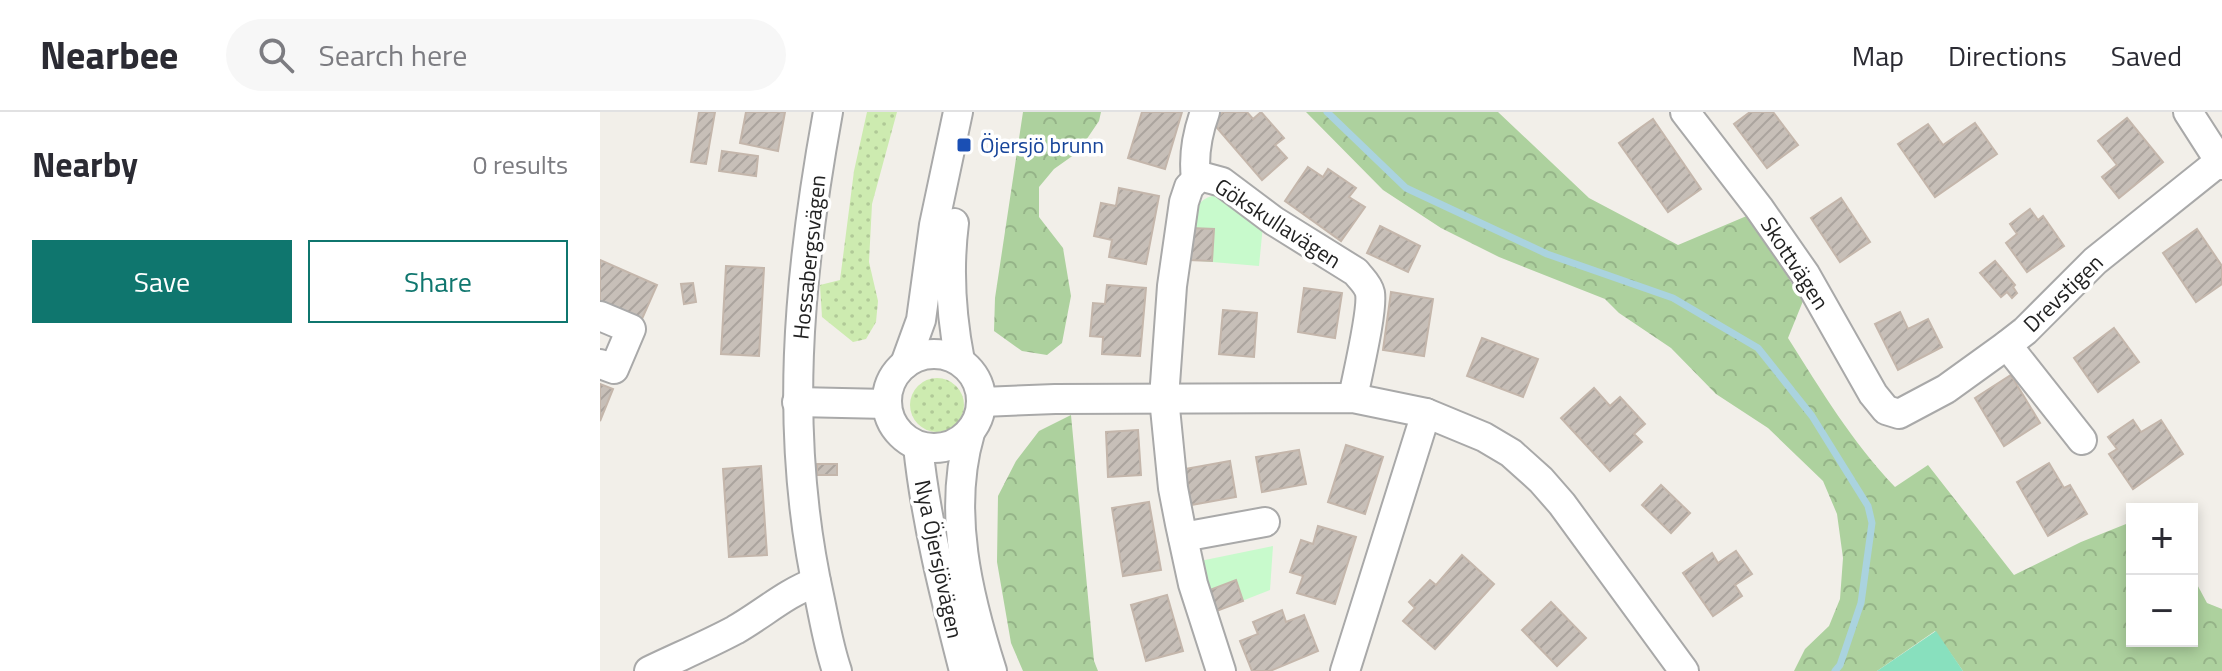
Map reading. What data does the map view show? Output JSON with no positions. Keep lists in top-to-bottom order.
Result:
{
  "streets": {
    "street": [
      "Gökskullavägen",
      "Hossabergsvägen",
      "Skottvägen",
      "Drevstigen",
      "Nya Öjersjövägen"
    ]
  },
  "crossings": [
    ["Skottvägen", "Drevstigen"]
  ],
  "places": {
    "transit": ["Öjersjö brunn"]
  },
  "page": {
    "header": "Nearbee",
    "search": "Search here",
    "nav": ["Map", "Directions", "Saved"],
    "heading": ["Nearby", "0 results"],
    "buttons": ["Save", "Share"],
    "map_buttons": ["+", "−"]
  }
}
